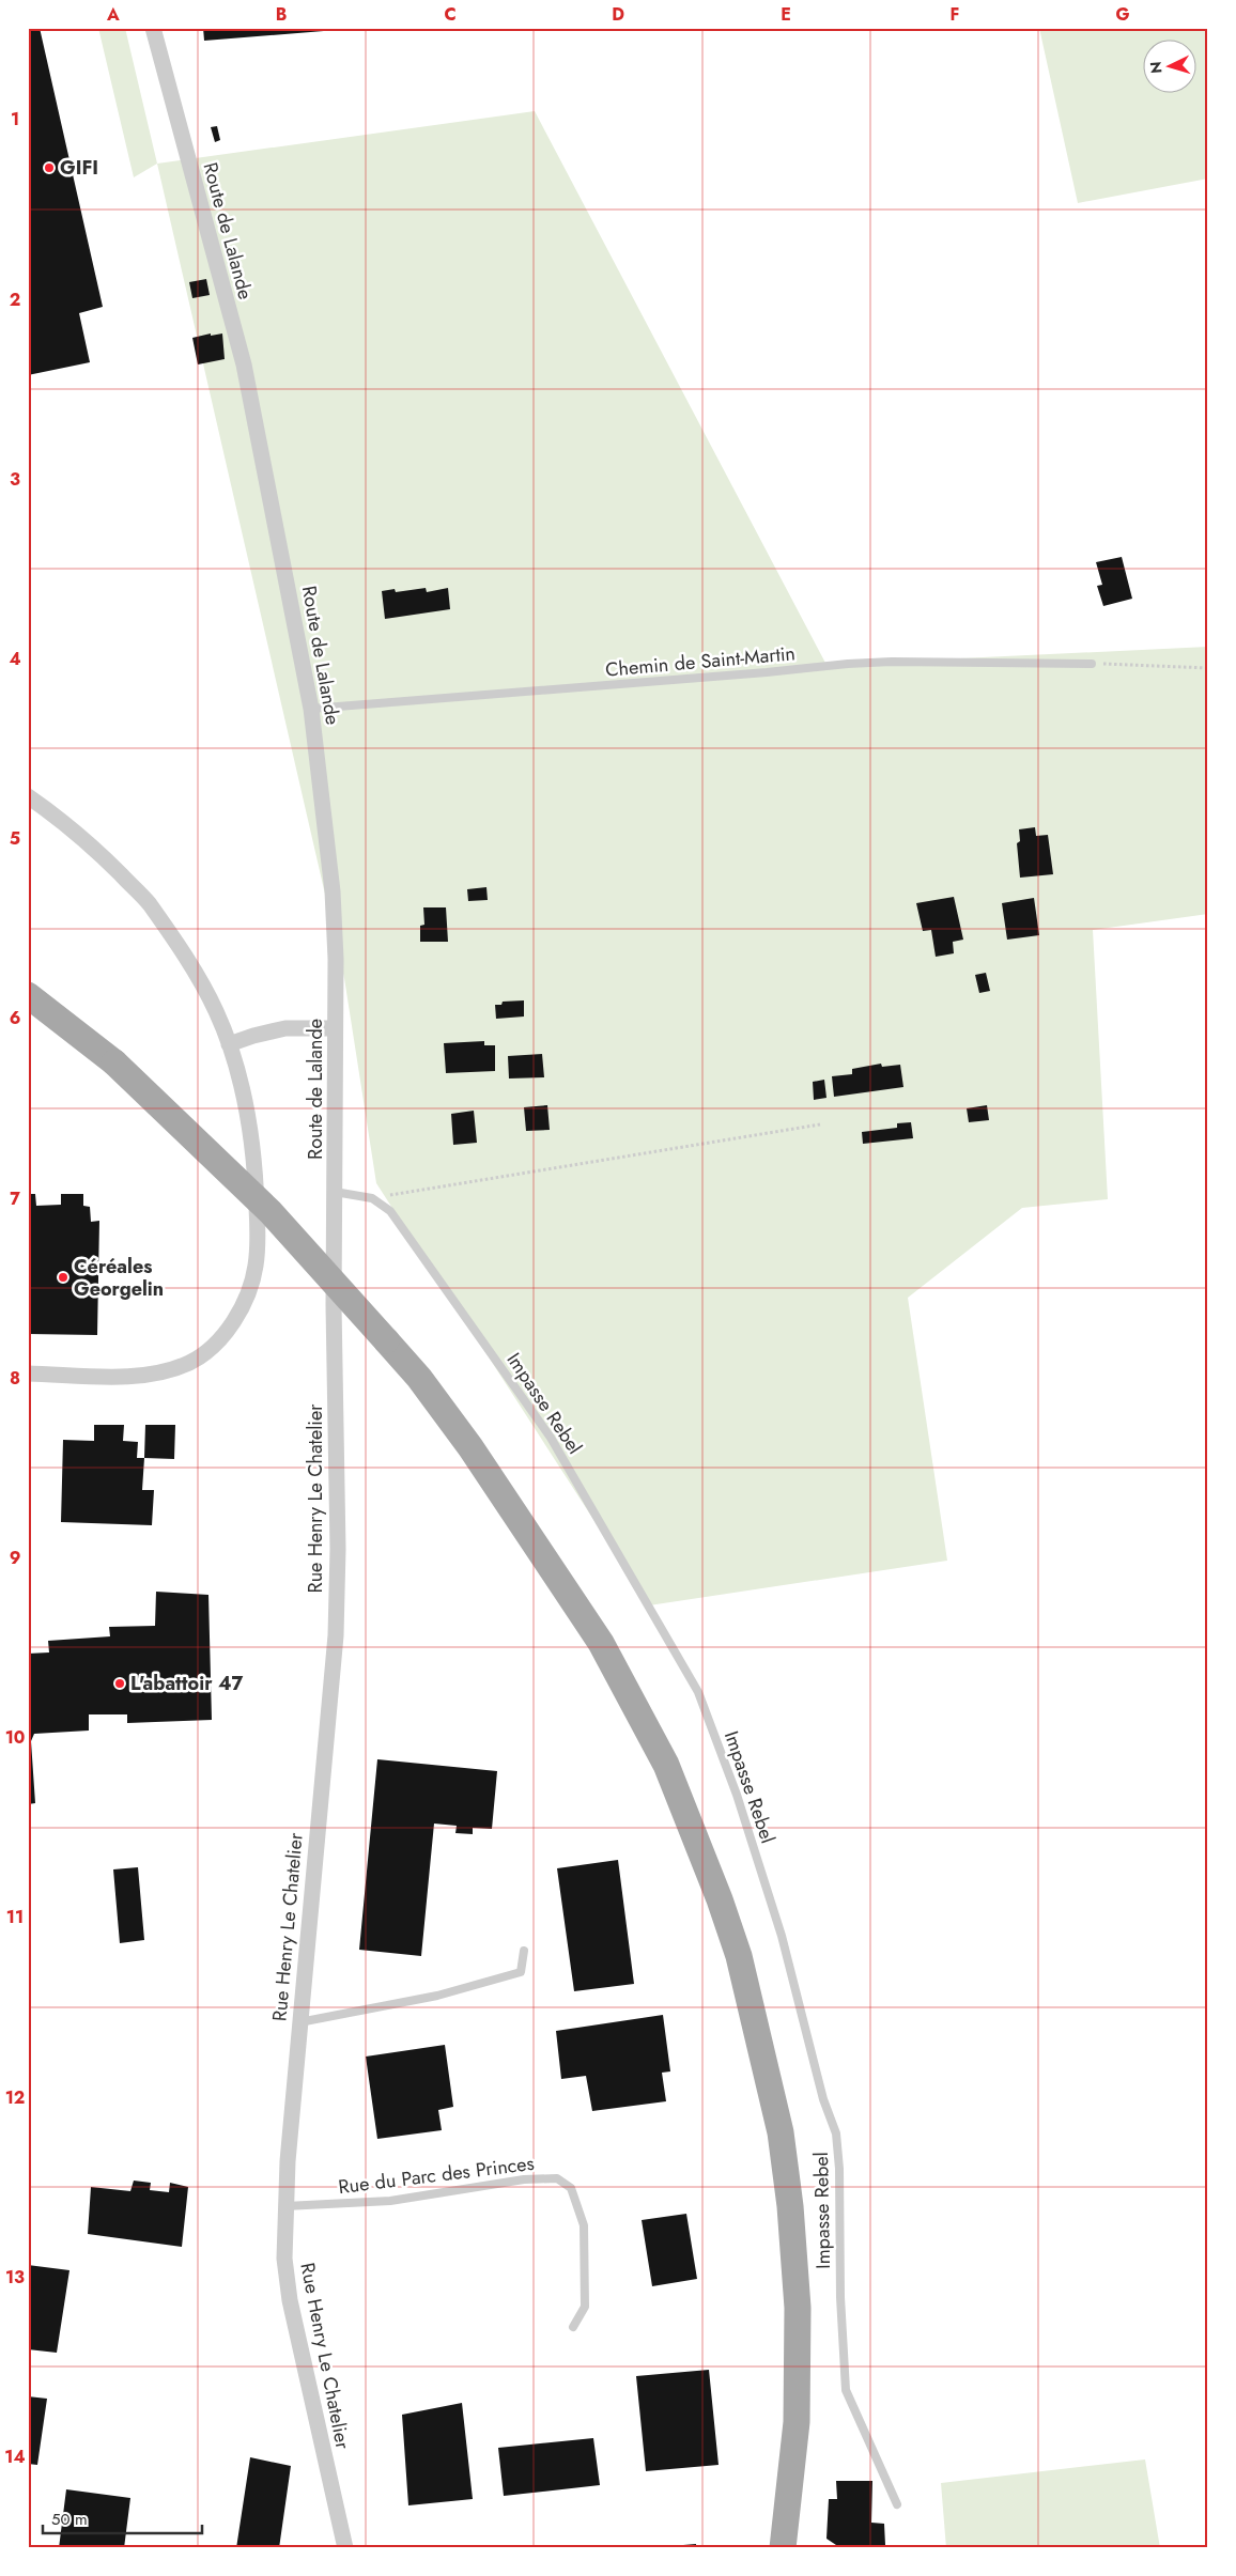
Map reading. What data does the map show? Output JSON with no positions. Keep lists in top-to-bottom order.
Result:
{
  "streets": {
    "street": ["Route de Lalande", "Rue Henry Le Chatelier"],
    "lane": ["Chemin de Saint-Martin", "Impasse Rebel", "Rue du Parc des Princes"]
  },
  "crossings": [
    ["Route de Lalande", "Chemin de Saint-Martin"],
    ["Route de Lalande", "Impasse Rebel"],
    ["Route de Lalande", "Rue Henry Le Chatelier"],
    ["Rue Henry Le Chatelier", "Rue du Parc des Princes"]
  ],
  "places": ["GIFI", "Céréales Georgelin", "L'abattoir 47"],
  "scale_bar": "50 m",
  "north": "left",
  "grid": {
    "columns": [
      "A",
      "B",
      "C",
      "D",
      "E",
      "F",
      "G"
    ],
    "rows": [
      "1",
      "2",
      "3",
      "4",
      "5",
      "6",
      "7",
      "8",
      "9",
      "10",
      "11",
      "12",
      "13",
      "14"
    ]
  }
}
